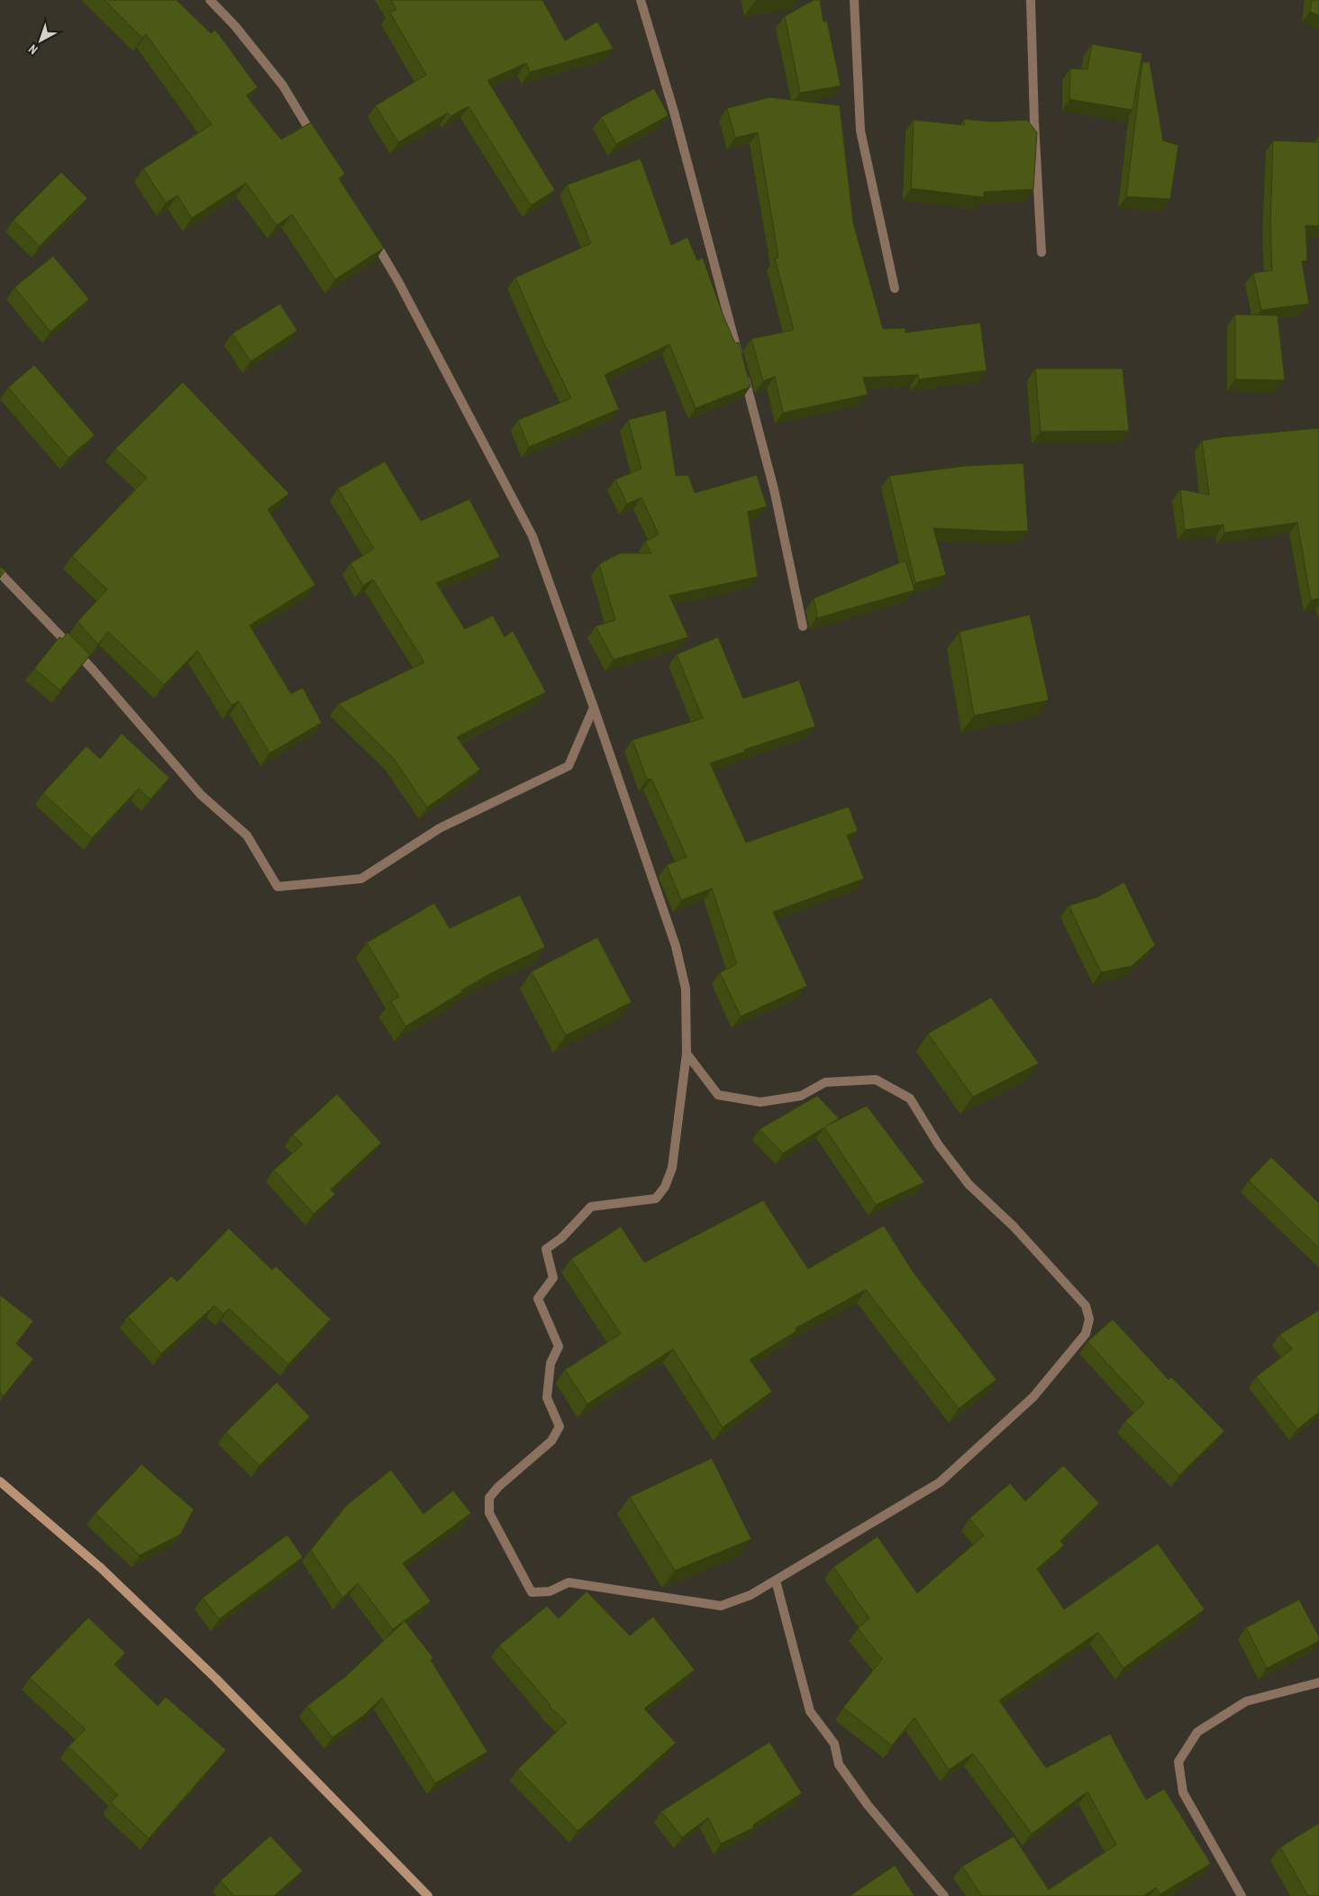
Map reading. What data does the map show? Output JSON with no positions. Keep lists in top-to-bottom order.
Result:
{
  "north": "bottom left"
}
